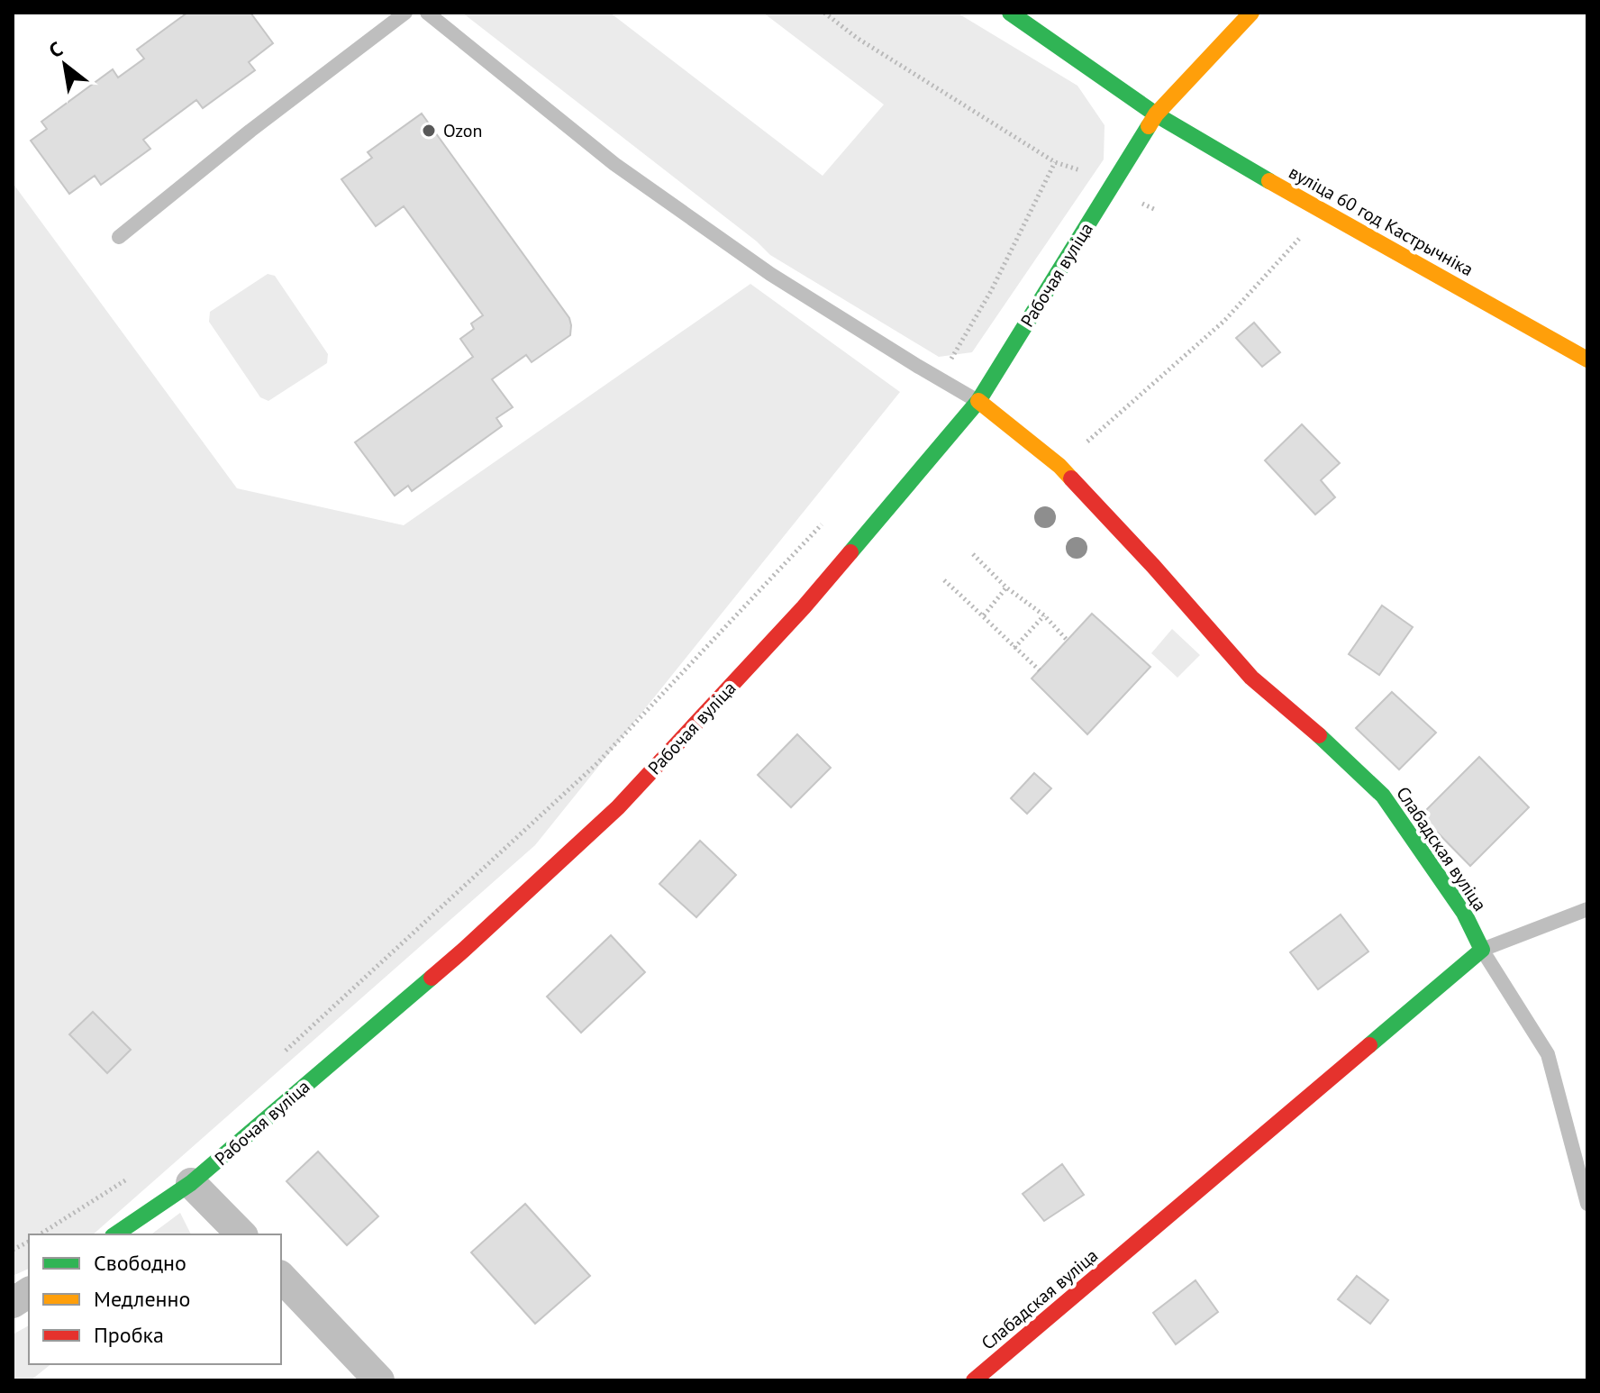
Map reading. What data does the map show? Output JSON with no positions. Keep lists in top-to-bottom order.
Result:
{
  "streets": {
    "street": ["вуліца 60 год Кастрычніка", "Рабочая вуліца", "Слабадская вуліца"]
  },
  "crossings": [
    ["вуліца 60 год Кастрычніка", "Рабочая вуліца"],
    ["Рабочая вуліца", "Слабадская вуліца"]
  ],
  "places": ["Ozon"],
  "legend": ["Свободно", "Медленно", "Пробка"],
  "north": "top left"
}
